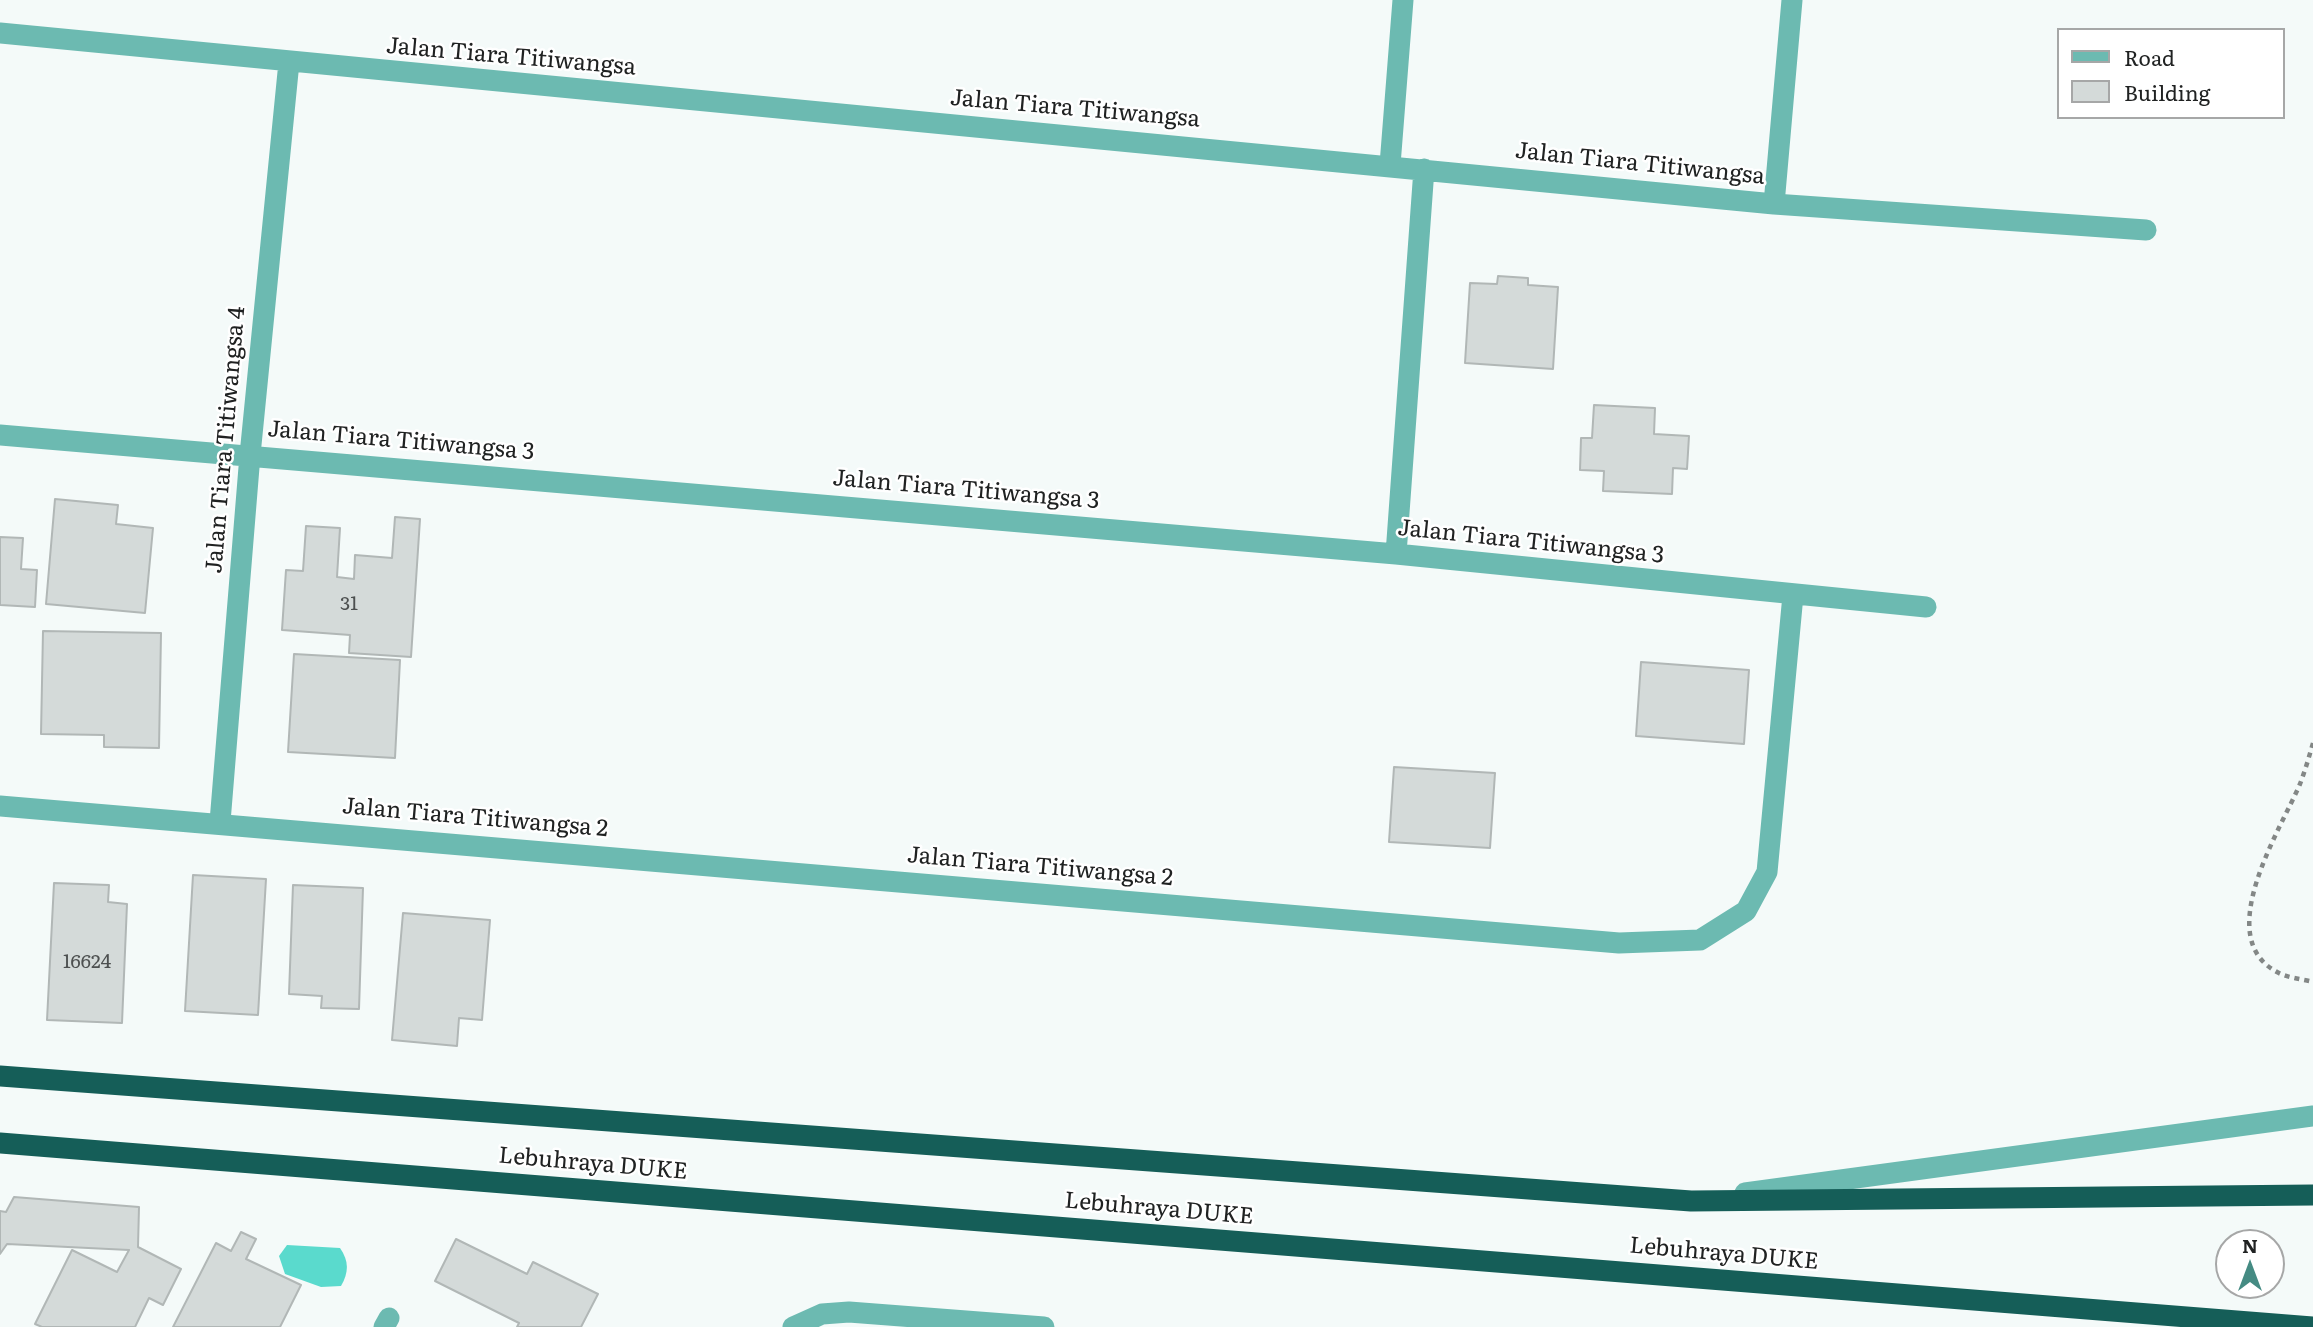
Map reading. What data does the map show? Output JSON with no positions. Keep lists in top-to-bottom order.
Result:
{
  "streets": {
    "highway": ["Lebuhraya DUKE"],
    "street": [
      "Jalan Tiara Titiwangsa",
      "Jalan Tiara Titiwangsa 4",
      "Jalan Tiara Titiwangsa 3",
      "Jalan Tiara Titiwangsa 2"
    ]
  },
  "crossings": [
    ["Jalan Tiara Titiwangsa", "Jalan Tiara Titiwangsa 4"],
    ["Jalan Tiara Titiwangsa 4", "Jalan Tiara Titiwangsa 3"],
    ["Jalan Tiara Titiwangsa 4", "Jalan Tiara Titiwangsa 2"],
    ["Jalan Tiara Titiwangsa 3", "Jalan Tiara Titiwangsa 2"]
  ],
  "house_numbers": ["31", "16624"],
  "legend": ["Road", "Building"],
  "north": "top"
}
